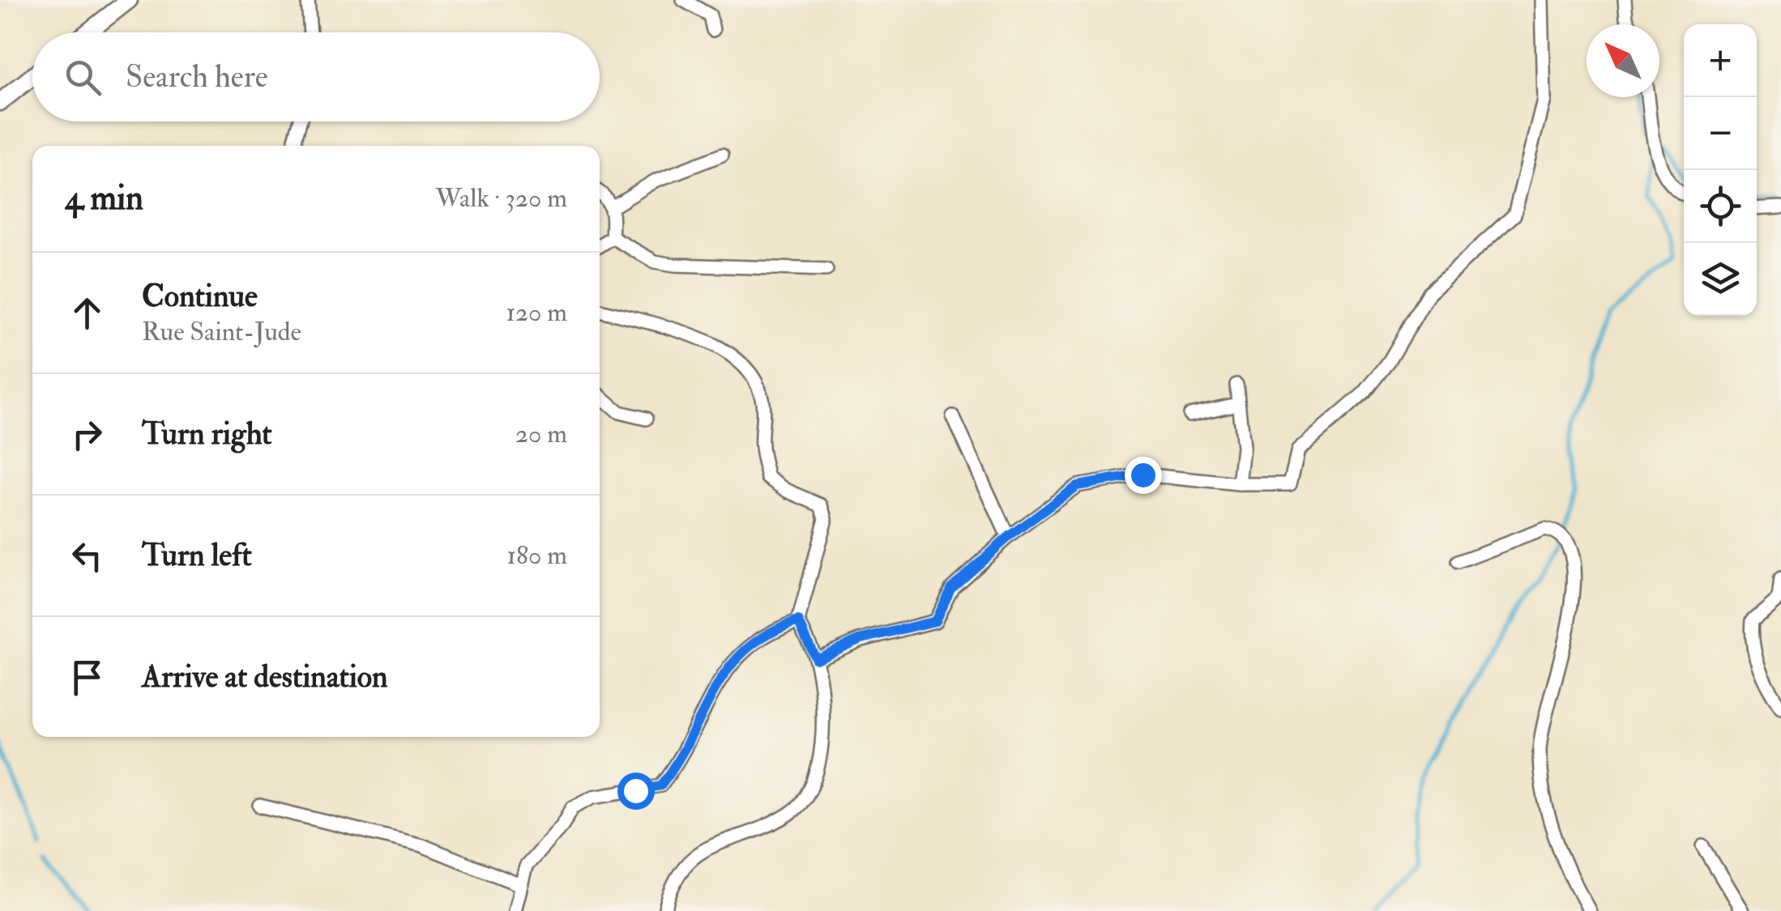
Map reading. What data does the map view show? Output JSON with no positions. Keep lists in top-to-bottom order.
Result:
{
  "north": "top left",
  "page": {
    "map_buttons": ["+", "−"],
    "search": "Search here",
    "heading": ["4 min", "Walk · 320 m"],
    "list": [
      ["Continue", "Rue Saint-Jude", "120 m"],
      ["Turn right", "20 m"],
      ["Turn left", "180 m"],
      "Arrive at destination"
    ]
  }
}
